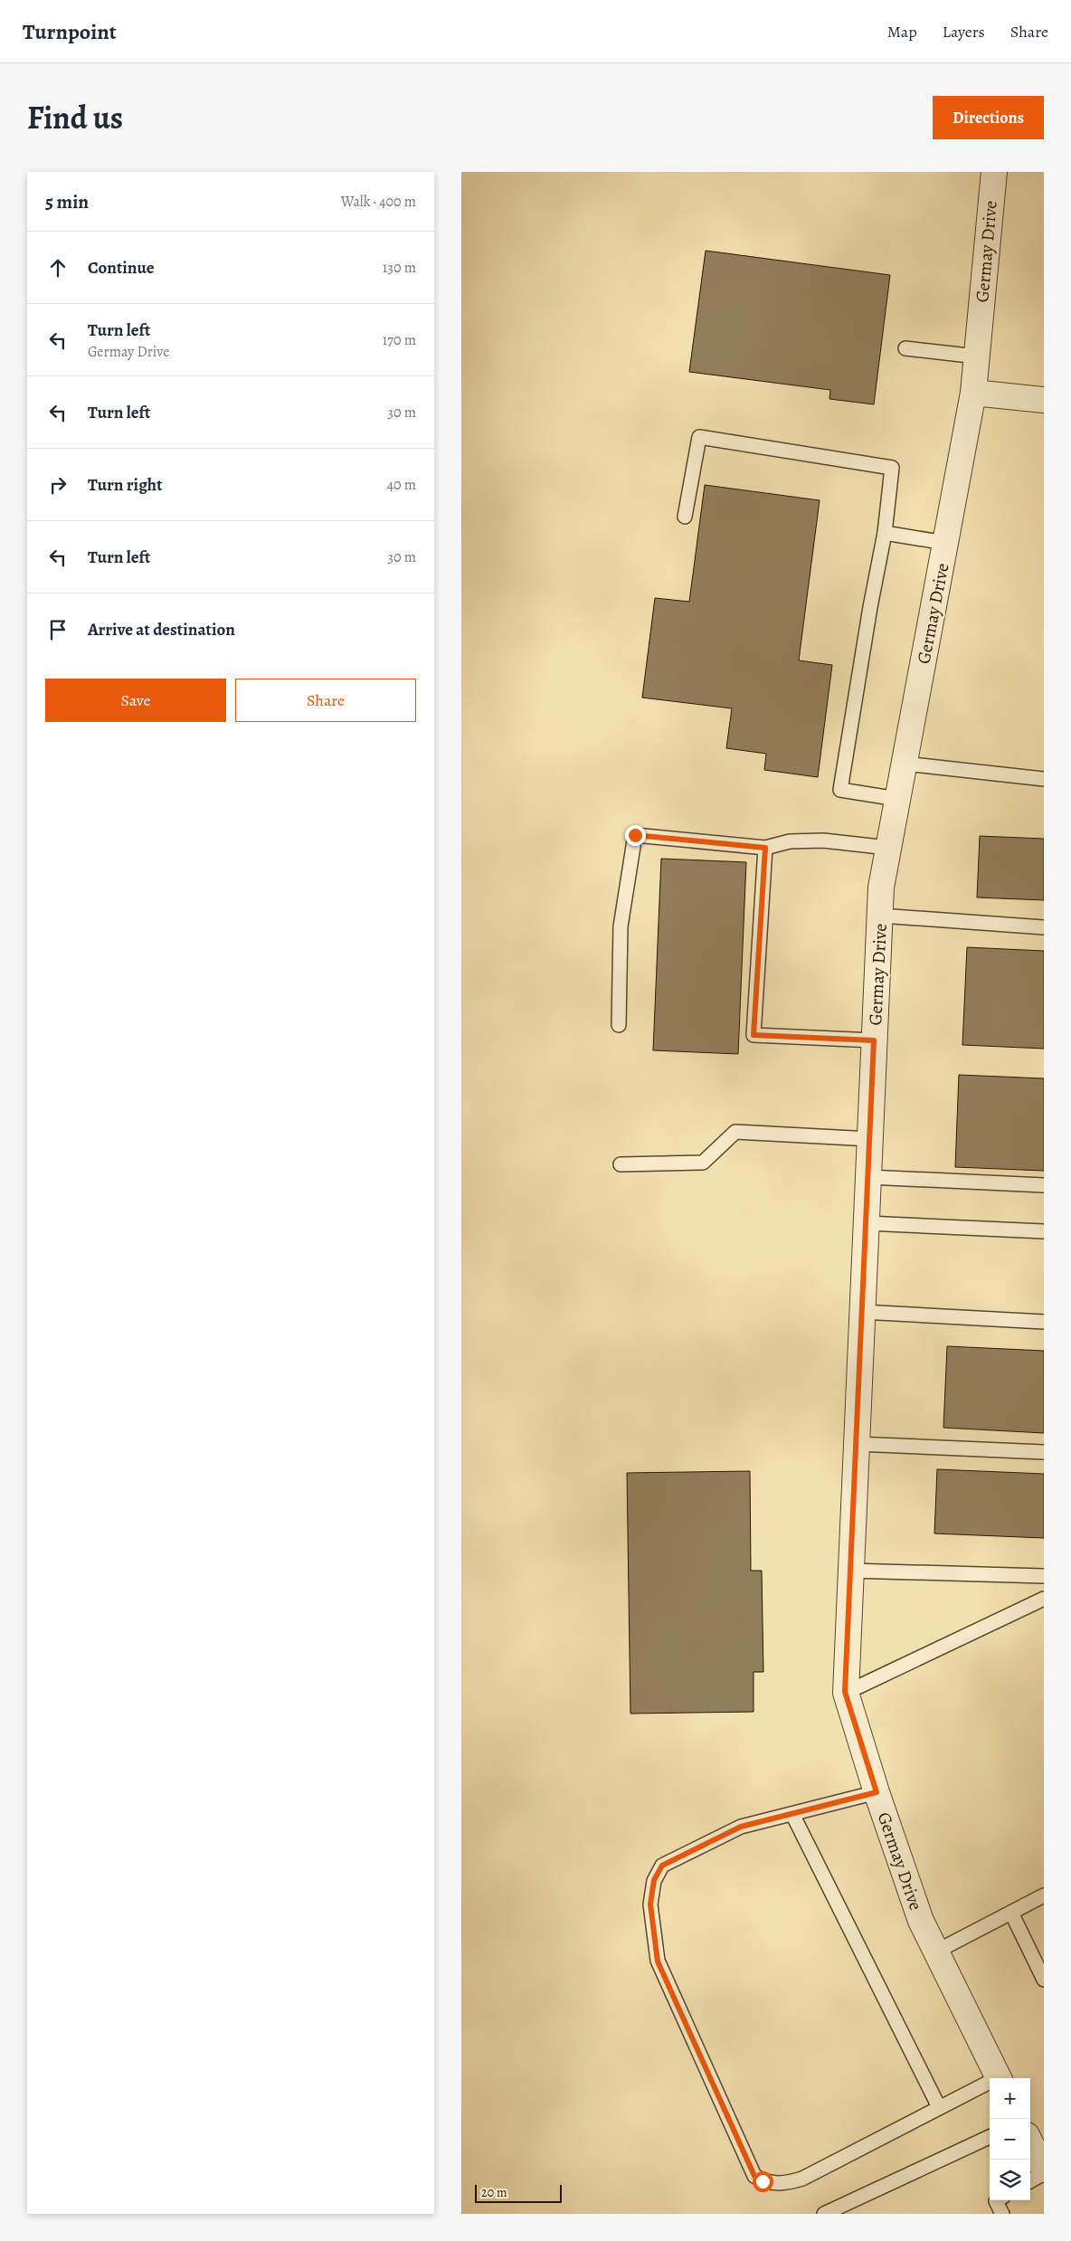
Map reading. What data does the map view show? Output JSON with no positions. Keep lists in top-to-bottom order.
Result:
{
  "streets": {
    "street": ["Germay Drive"]
  },
  "scale_bar": "20 m",
  "page": {
    "header": "Turnpoint",
    "nav": ["Map", "Layers", "Share"],
    "title": "Find us",
    "buttons": [
      "Directions",
      ["Save", "Share"]
    ],
    "heading": ["5 min", "Walk · 400 m"],
    "list": [
      ["Continue", "130 m"],
      ["Turn left", "Germay Drive", "170 m"],
      ["Turn left", "30 m"],
      ["Turn right", "40 m"],
      ["Turn left", "30 m"],
      "Arrive at destination"
    ],
    "map_buttons": ["+", "−"],
    "scale": "20 m"
  }
}
